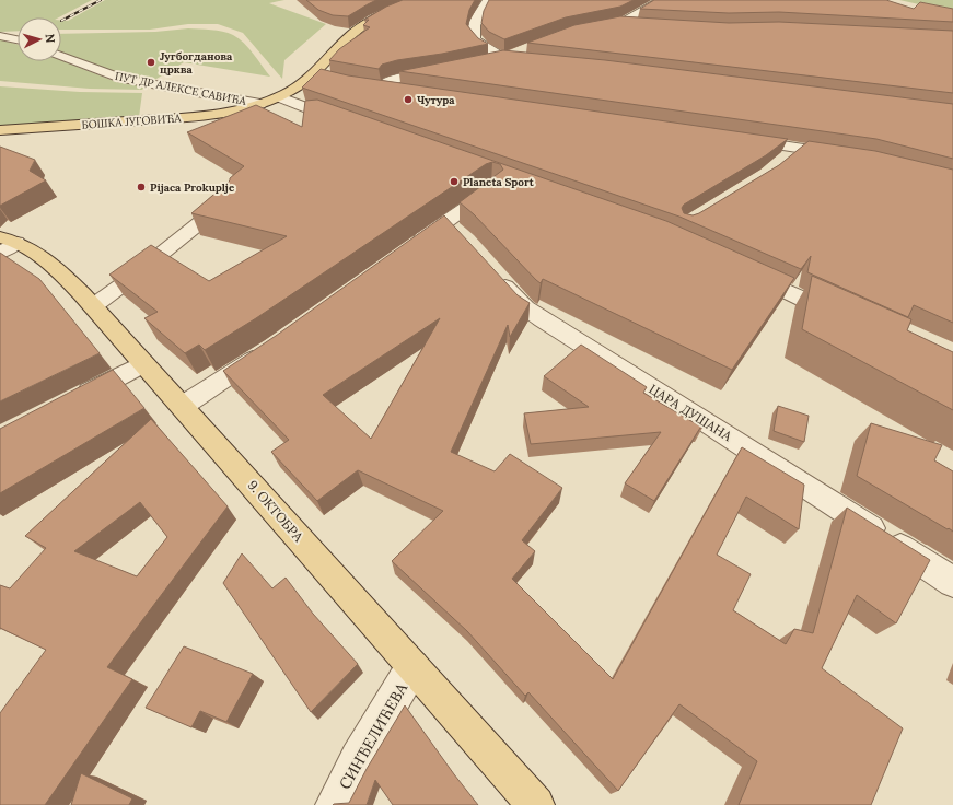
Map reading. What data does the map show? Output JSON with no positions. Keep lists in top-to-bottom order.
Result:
{
  "streets": {
    "main road": ["БОШКА ЈУГОВИЋА", "9. ОКТОБРА"],
    "street": ["ПУТ ДР АЛЕКСЕ САВИЋА", "ЦАРА ДУШАНА", "СИНЂЕЛИЋЕВА"]
  },
  "crossings": [
    ["ПУТ ДР АЛЕКСЕ САВИЋА", "БОШКА ЈУГОВИЋА"],
    ["9. ОКТОБРА", "СИНЂЕЛИЋЕВА"]
  ],
  "places": [
    "Југбогданова црква",
    "Чутура",
    "Planeta Sport",
    "Pijaca Prokuplje"
  ],
  "north": "right"
}
